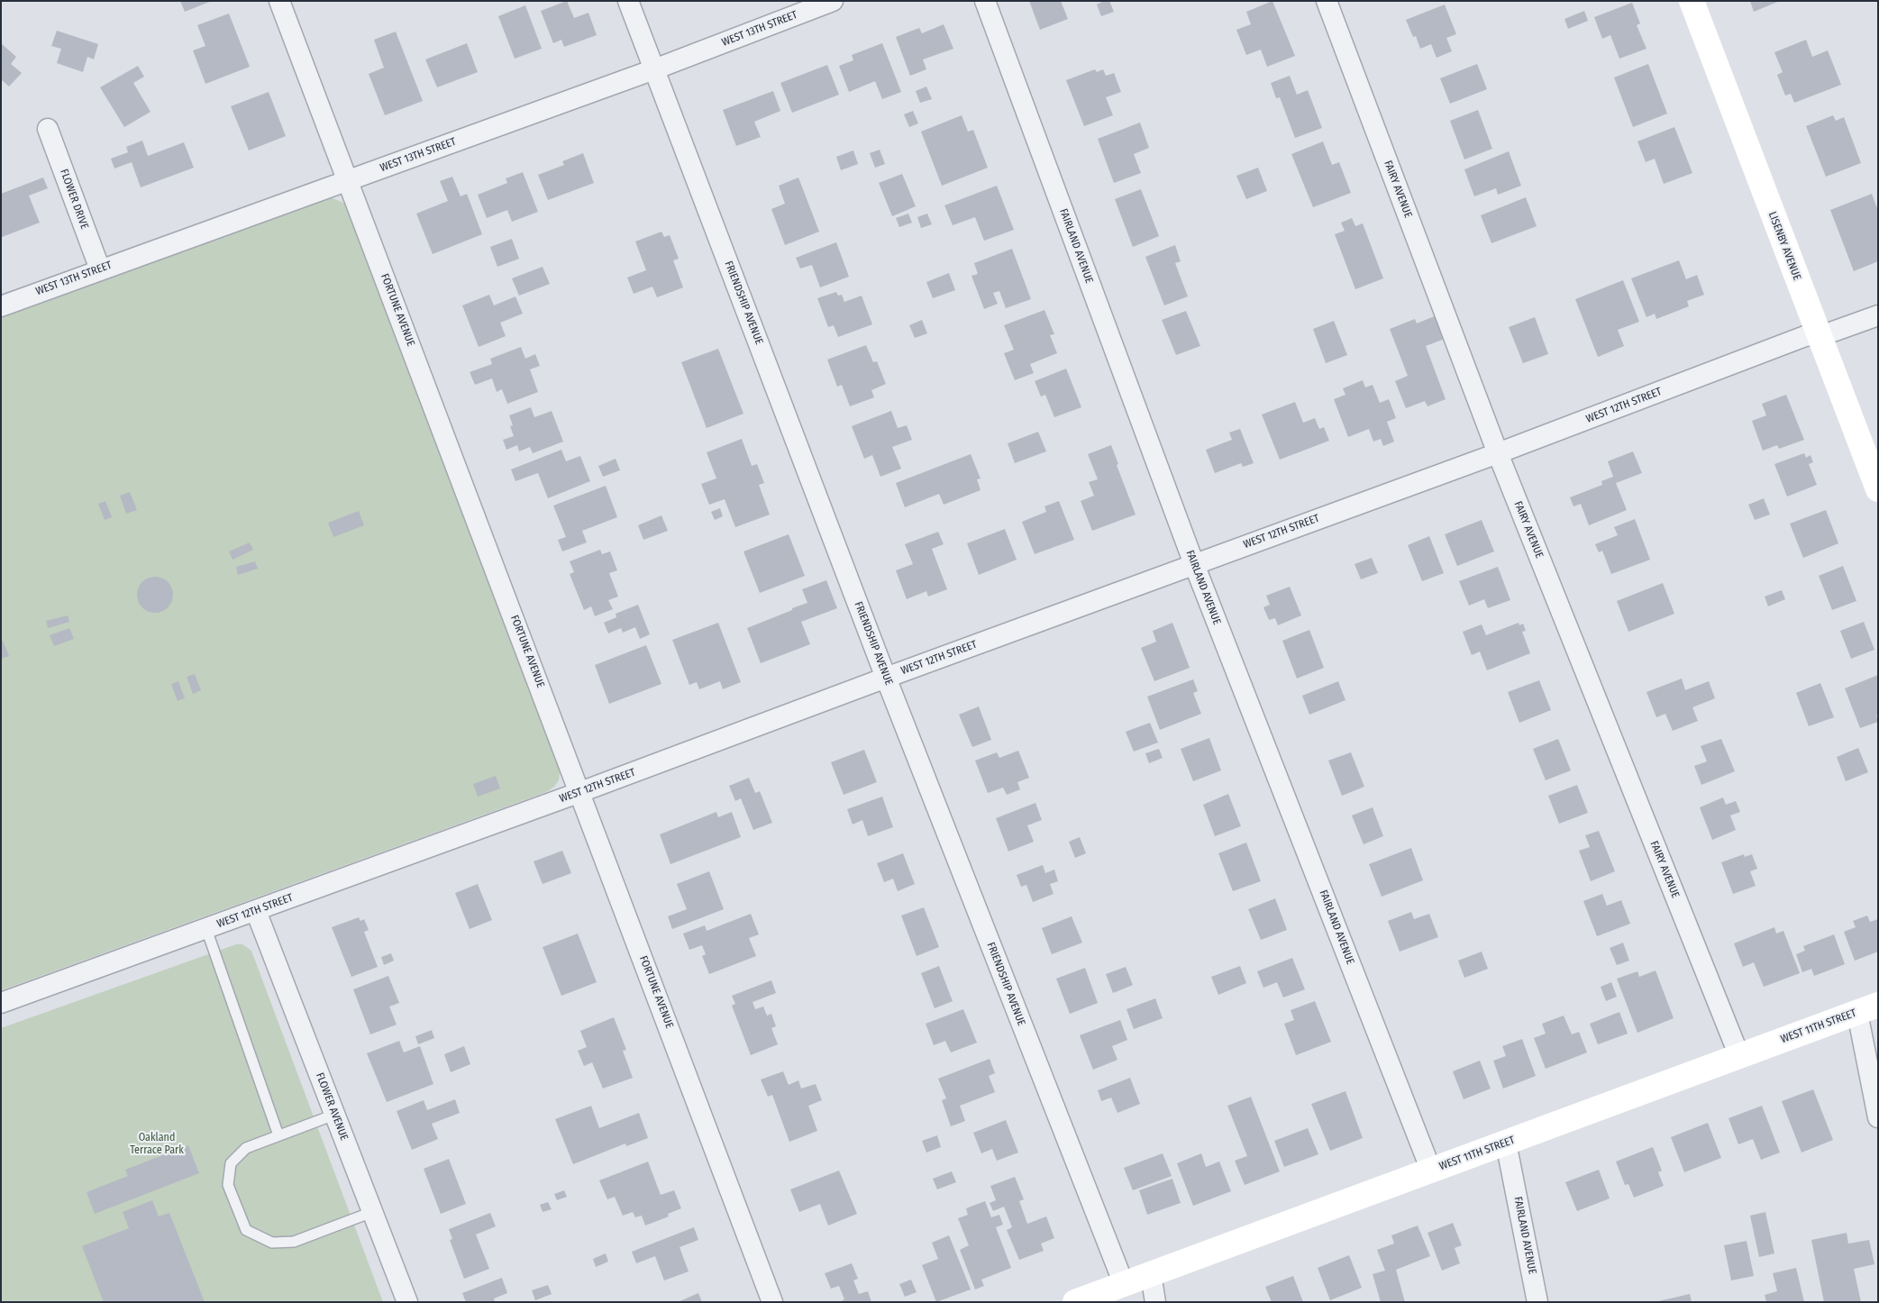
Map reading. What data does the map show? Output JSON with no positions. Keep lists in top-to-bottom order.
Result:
{
  "streets": {
    "main road": ["LISENBY AVENUE", "WEST 11TH STREET"],
    "street": [
      "WEST 13TH STREET",
      "FAIRY AVENUE",
      "FLOWER DRIVE",
      "FAIRLAND AVENUE",
      "FRIENDSHIP AVENUE",
      "FORTUNE AVENUE",
      "WEST 12TH STREET",
      "FLOWER AVENUE"
    ]
  },
  "crossings": [
    ["WEST 13TH STREET", "FLOWER DRIVE"],
    ["WEST 13TH STREET", "FRIENDSHIP AVENUE"],
    ["WEST 13TH STREET", "FORTUNE AVENUE"],
    ["FAIRY AVENUE", "WEST 12TH STREET"],
    ["FAIRY AVENUE", "WEST 11TH STREET"],
    ["FAIRLAND AVENUE", "WEST 12TH STREET"],
    ["FAIRLAND AVENUE", "WEST 11TH STREET"],
    ["LISENBY AVENUE", "WEST 12TH STREET"],
    ["FRIENDSHIP AVENUE", "WEST 12TH STREET"],
    ["FRIENDSHIP AVENUE", "WEST 11TH STREET"],
    ["FORTUNE AVENUE", "WEST 12TH STREET"],
    ["WEST 12TH STREET", "FLOWER AVENUE"]
  ],
  "parks": ["Oakland Terrace Park"]
}
